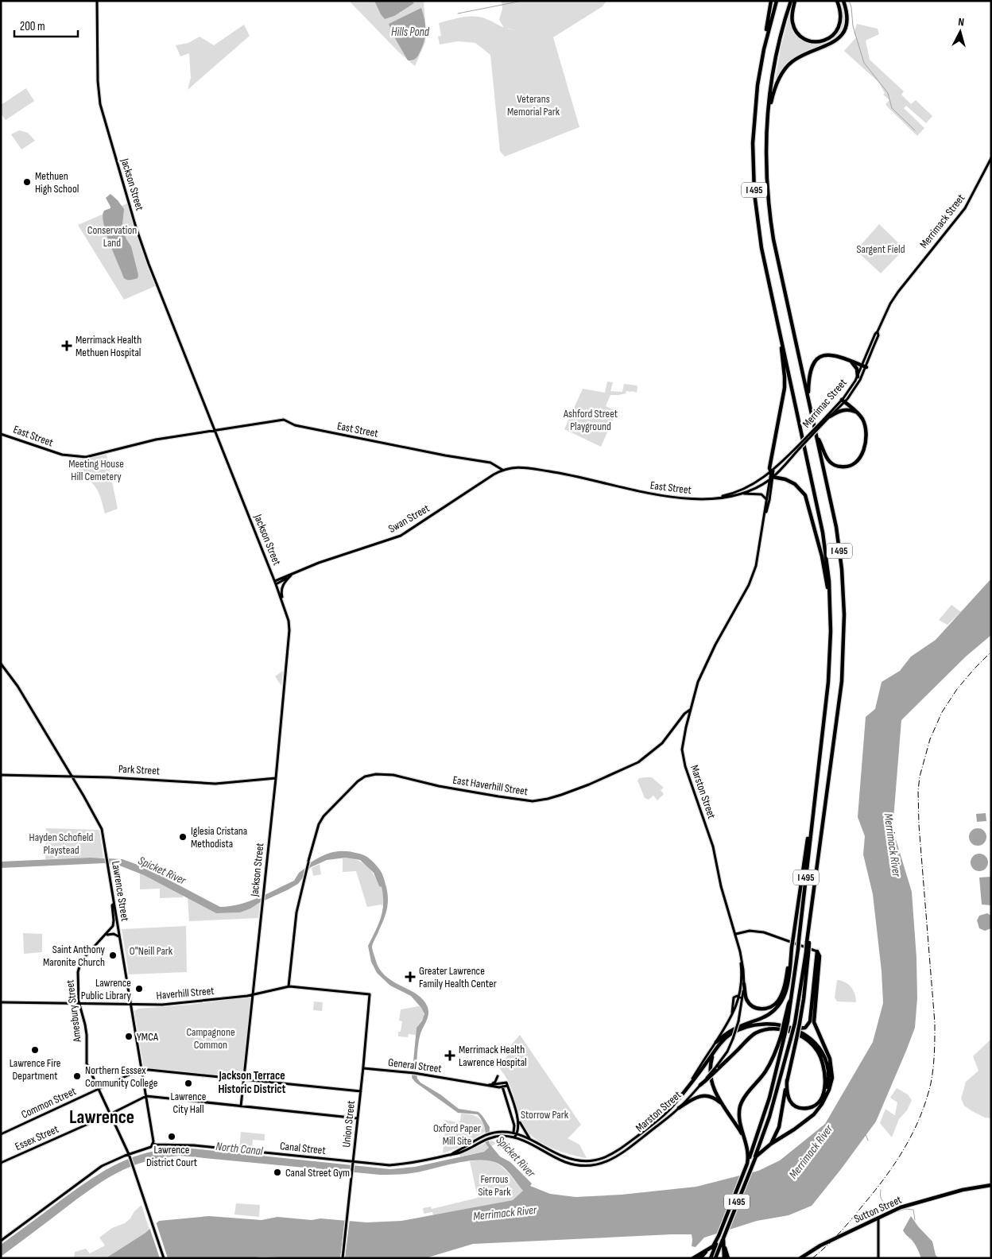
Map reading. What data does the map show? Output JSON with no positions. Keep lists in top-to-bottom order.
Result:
{
  "streets": {
    "highway": ["I 495", "Sutton Street"],
    "main road": [
      "Jackson Street",
      "Merrimack Street",
      "Merrimac Street",
      "East Street",
      "Swan Street",
      "Park Street",
      "East Haverhill Street",
      "Marston Street",
      "Lawrence Street",
      "Haverhill Street",
      "Amesbury Street",
      "General Street",
      "Common Street",
      "Union Street",
      "Essex Street",
      "Canal Street"
    ]
  },
  "crossings": [
    ["Jackson Street", "East Street"],
    ["Jackson Street", "Swan Street"],
    ["Jackson Street", "Park Street"],
    ["Jackson Street", "Haverhill Street"],
    ["Merrimack Street", "Merrimac Street"],
    ["Merrimac Street", "East Street"],
    ["East Street", "Swan Street"],
    ["Park Street", "Lawrence Street"],
    ["East Haverhill Street", "Marston Street"],
    ["East Haverhill Street", "Haverhill Street"],
    ["Marston Street", "Canal Street"],
    ["Lawrence Street", "Haverhill Street"],
    ["Lawrence Street", "Amesbury Street"],
    ["Lawrence Street", "Common Street"],
    ["Lawrence Street", "Essex Street"],
    ["Lawrence Street", "Canal Street"],
    ["Haverhill Street", "Amesbury Street"],
    ["Haverhill Street", "Union Street"],
    ["Amesbury Street", "Common Street"],
    ["Amesbury Street", "Essex Street"],
    ["General Street", "Union Street"],
    ["Union Street", "Canal Street"]
  ],
  "districts": ["Jackson Terrace Historic District", "Lawrence"],
  "water": [
    "Hills Pond",
    "Merrimack River",
    "Spicket River",
    "North Canal"
  ],
  "parks": [
    "Veterans Memorial Park",
    "Conservation Land",
    "Sargent Field",
    "Ashford Street Playground",
    "Meeting House Hill Cemetery",
    "Hayden Schofield Playstead",
    "O\"Neill Park",
    "Campagnone Common",
    "Storrow Park",
    "Oxford Paper Mill Site",
    "Ferrous Site Park"
  ],
  "places": {
    "other": [
      "Methuen High School",
      "Iglesia Cristana Methodista",
      "Saint Anthony Maronite Church",
      "Lawrence Public Library",
      "YMCA",
      "Lawrence Fire Department",
      "Northern Esssex Community College",
      "Lawrence City Hall",
      "Lawrence District Court",
      "Canal Street Gym"
    ],
    "health": ["Merrimack Health Methuen Hospital", "Greater Lawrence Family Health Center", "Merrimack Health Lawrence Hospital"]
  },
  "scale_bar": "200 m",
  "north": "top"
}
